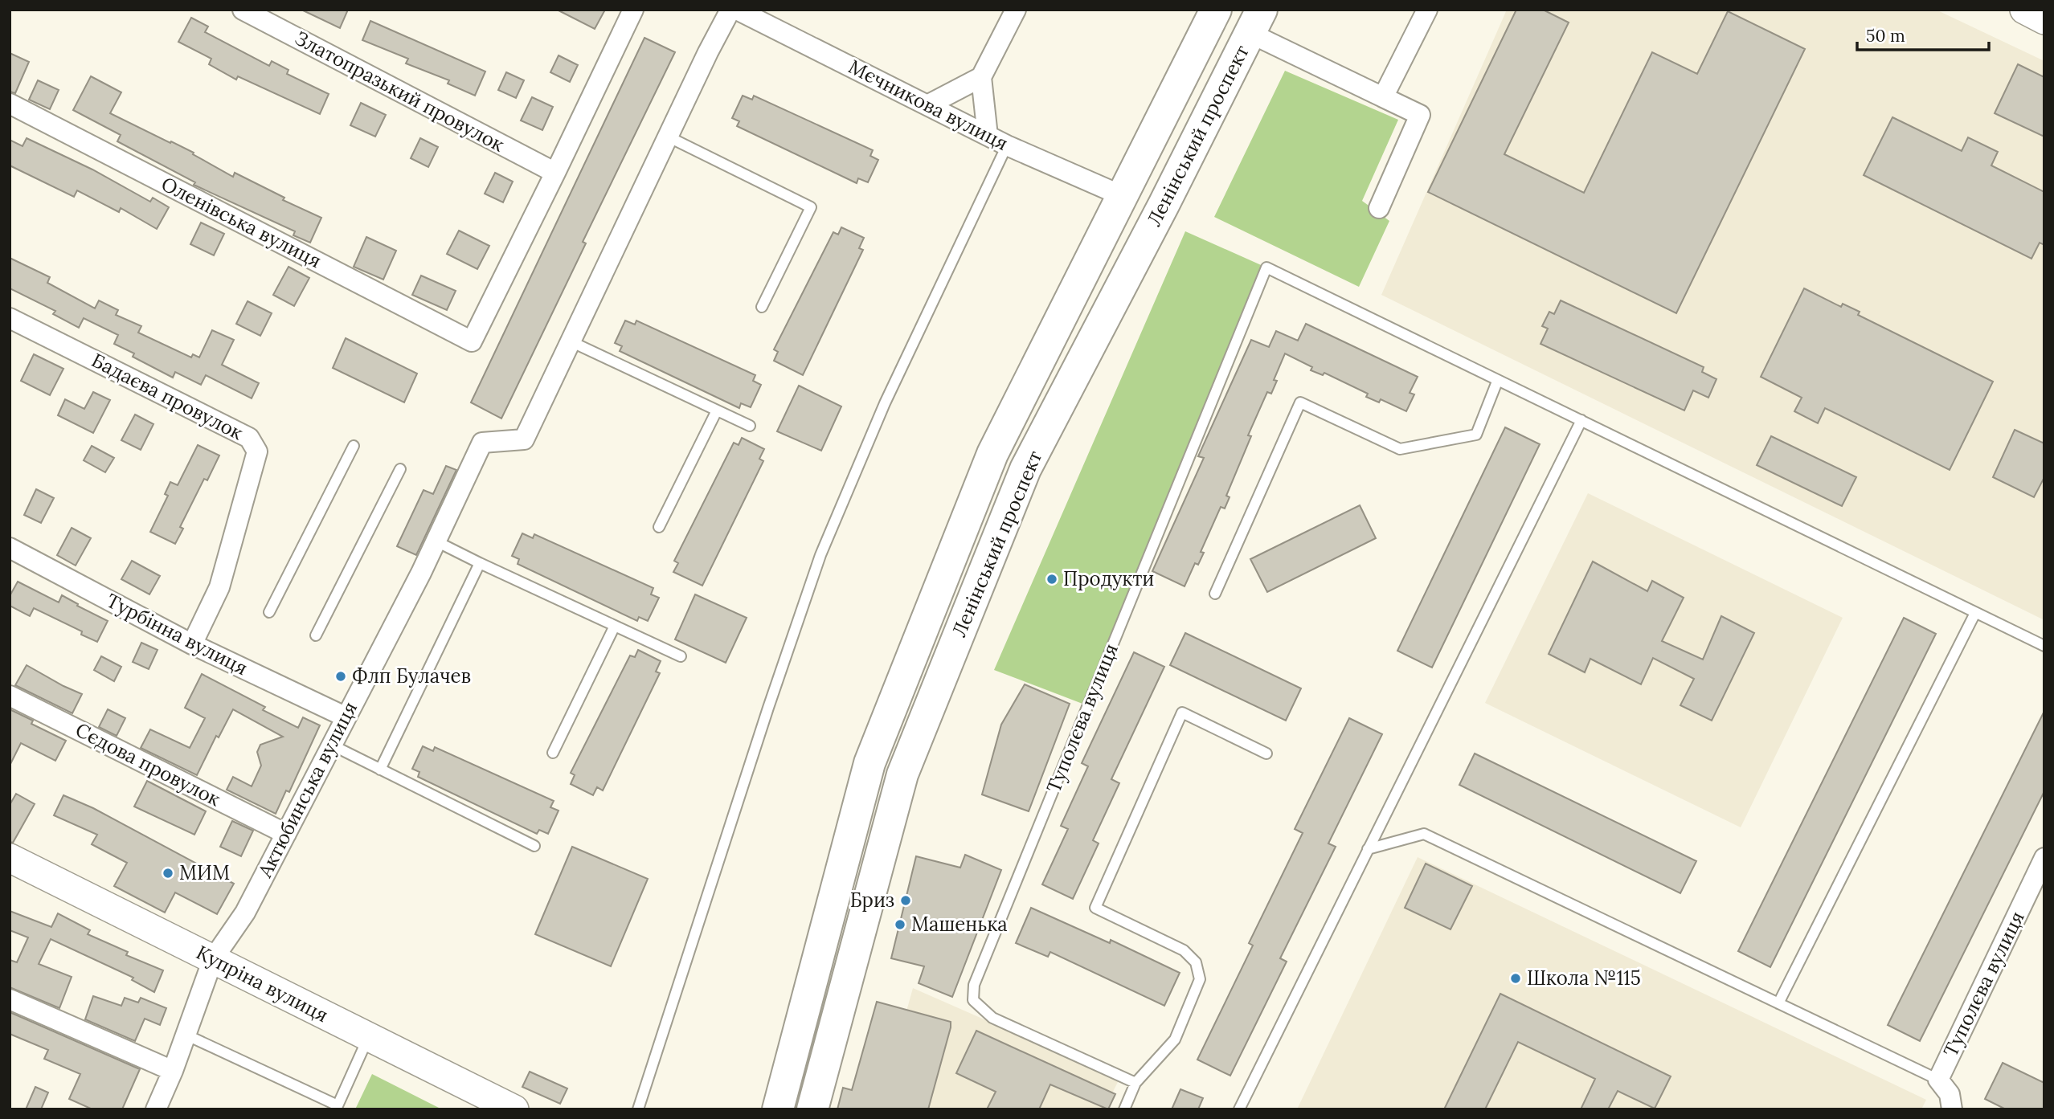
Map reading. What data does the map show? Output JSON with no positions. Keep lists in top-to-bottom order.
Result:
{
  "streets": {
    "main road": ["Ленінський проспект", "Купріна вулиця"],
    "street": [
      "Златопразький провулок",
      "Мєчникова вулиця",
      "Оленівська вулиця",
      "Бадаєва провулок",
      "Турбінна вулиця",
      "Туполєва вулиця",
      "Сєдова провулок",
      "Актюбинська вулиця"
    ]
  },
  "crossings": [
    ["Златопразький провулок", "Оленівська вулиця"],
    ["Мєчникова вулиця", "Ленінський проспект"],
    ["Бадаєва провулок", "Турбінна вулиця"],
    ["Турбінна вулиця", "Актюбинська вулиця"],
    ["Сєдова провулок", "Актюбинська вулиця"],
    ["Актюбинська вулиця", "Купріна вулиця"]
  ],
  "places": [
    "Продукти",
    "Флп Булачев",
    "МИМ",
    "Бриз",
    "Машенька",
    "Школа №115"
  ],
  "scale_bar": "50 m"
}
